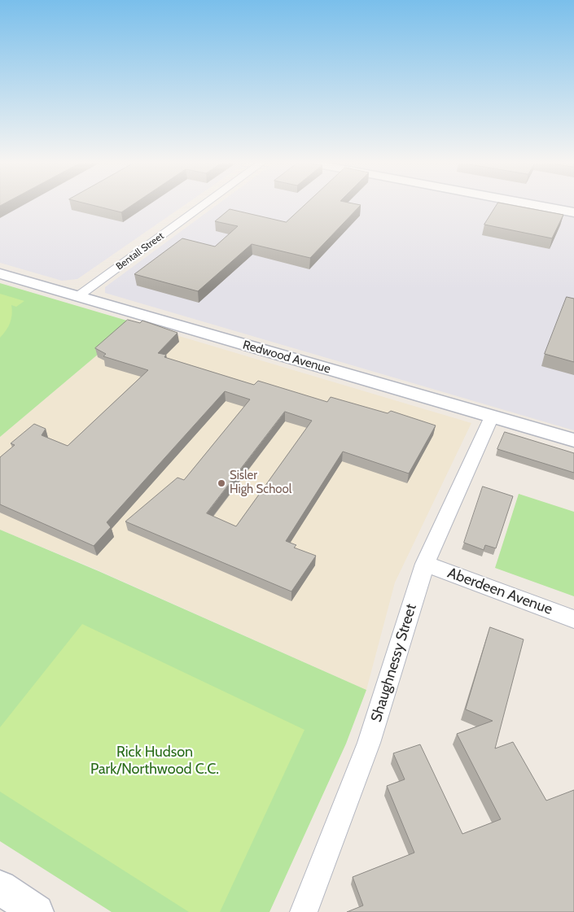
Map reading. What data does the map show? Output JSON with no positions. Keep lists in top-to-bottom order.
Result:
{
  "streets": {
    "street": [
      "Bentall Street",
      "Redwood Avenue",
      "Aberdeen Avenue",
      "Shaughnessy Street"
    ]
  },
  "crossings": [
    ["Bentall Street", "Redwood Avenue"],
    ["Redwood Avenue", "Shaughnessy Street"],
    ["Aberdeen Avenue", "Shaughnessy Street"]
  ],
  "parks": ["Rick Hudson Park/Northwood C.C."],
  "places": ["Sisler High School"]
}
